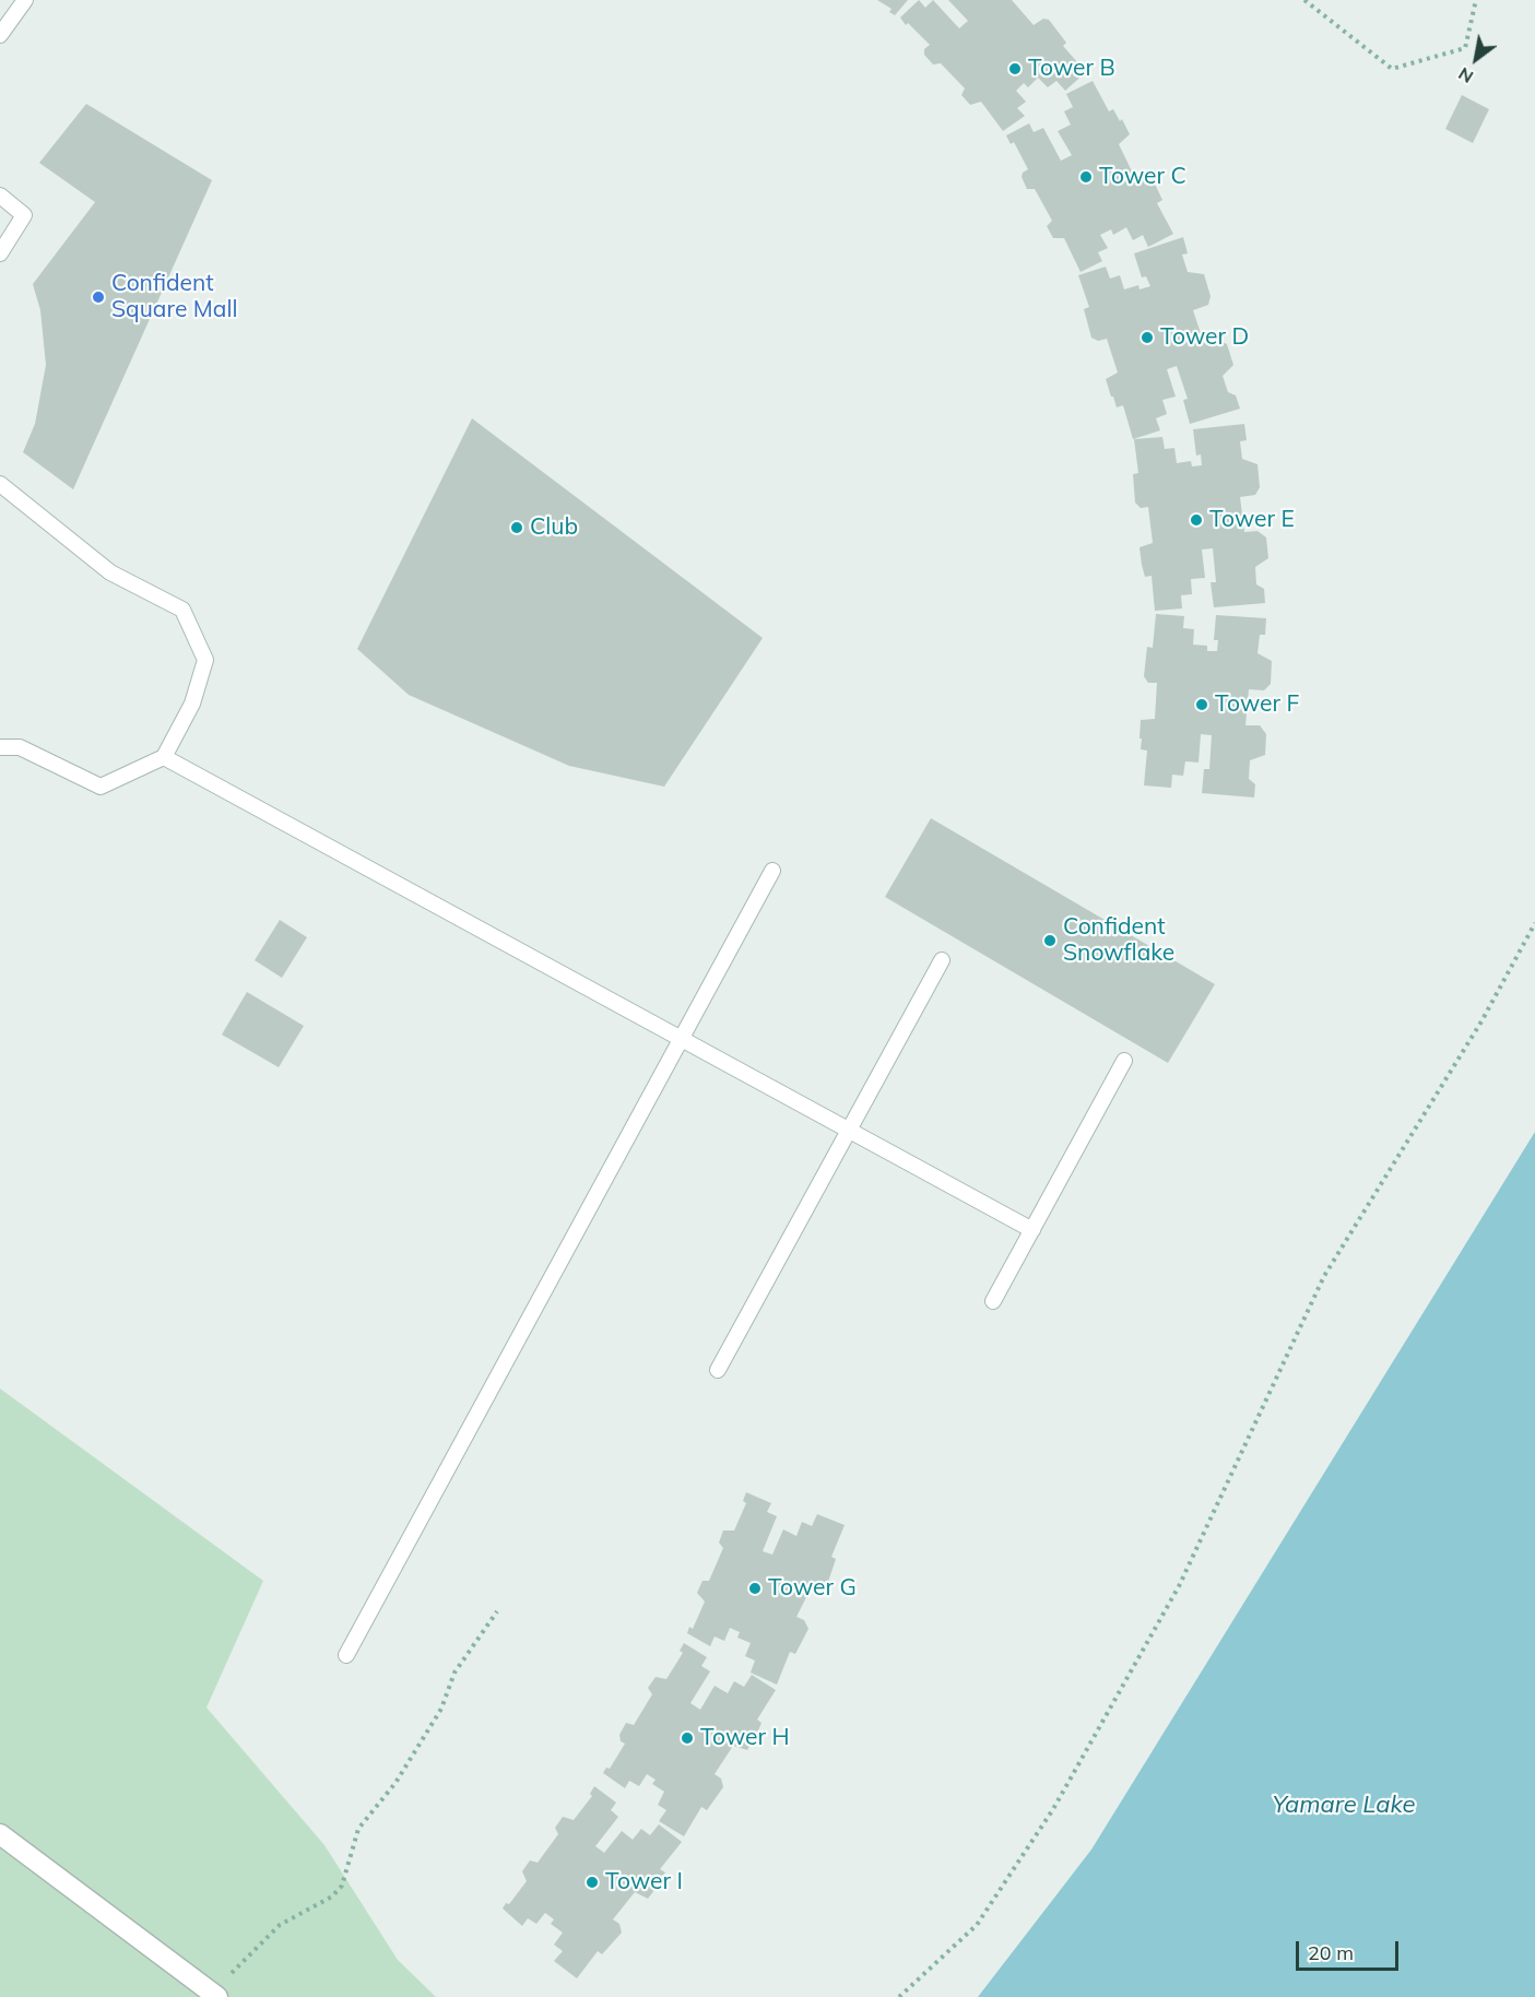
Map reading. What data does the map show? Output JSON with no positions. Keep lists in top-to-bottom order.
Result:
{
  "water": ["Yamare Lake"],
  "places": [
    "Tower B",
    "Tower C",
    "Confident Square Mall",
    "Tower D",
    "Tower E",
    "Club",
    "Tower F",
    "Confident Snowflake",
    "Tower G",
    "Tower H",
    "Tower I"
  ],
  "scale_bar": "20 m",
  "north": "bottom left"
}
